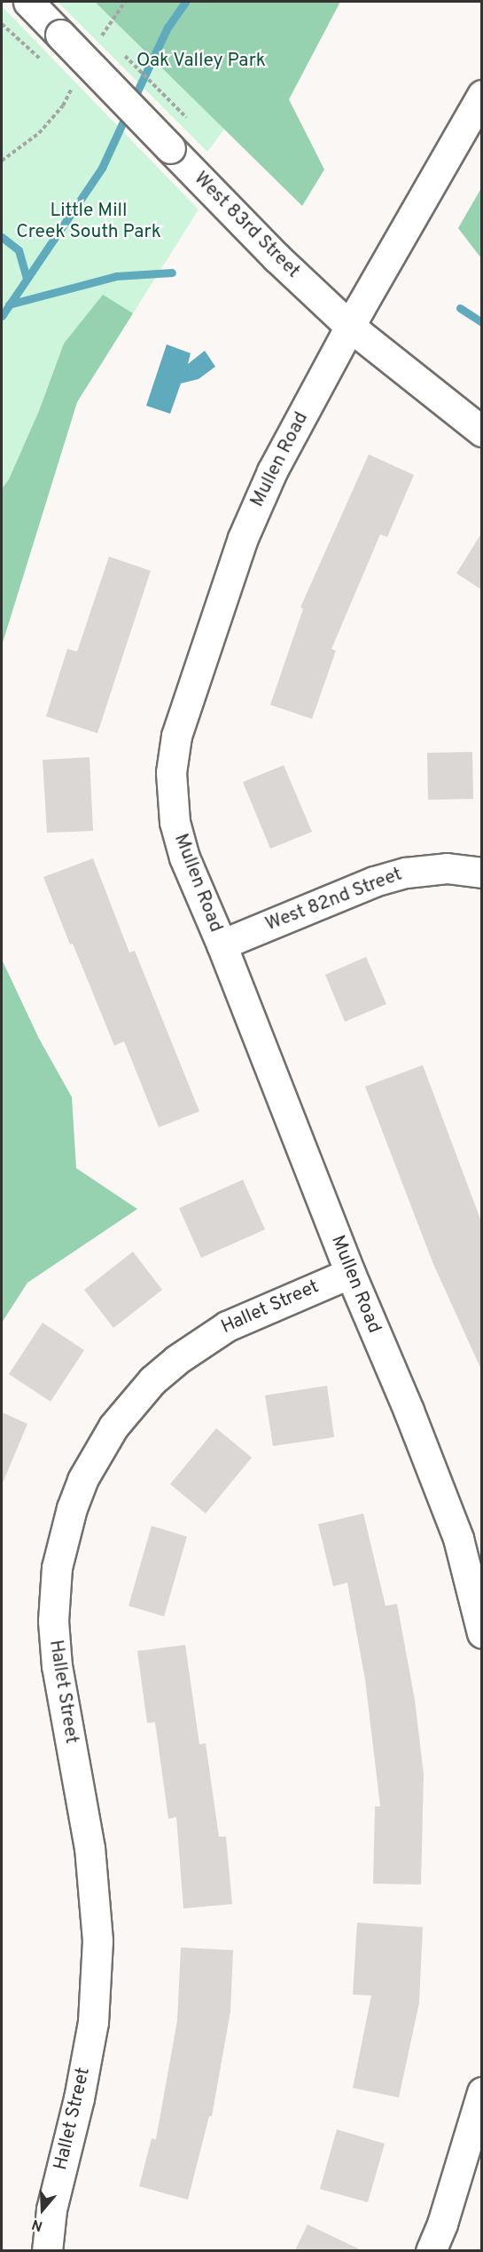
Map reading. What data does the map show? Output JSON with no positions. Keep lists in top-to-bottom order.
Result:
{
  "streets": {
    "street": [
      "West 83rd Street",
      "Mullen Road",
      "West 82nd Street",
      "Hallet Street"
    ]
  },
  "crossings": [
    ["West 83rd Street", "Mullen Road"],
    ["Mullen Road", "West 82nd Street"],
    ["Mullen Road", "Hallet Street"]
  ],
  "parks": ["Oak Valley Park", "Little Mill Creek South Park"],
  "north": "bottom"
}
